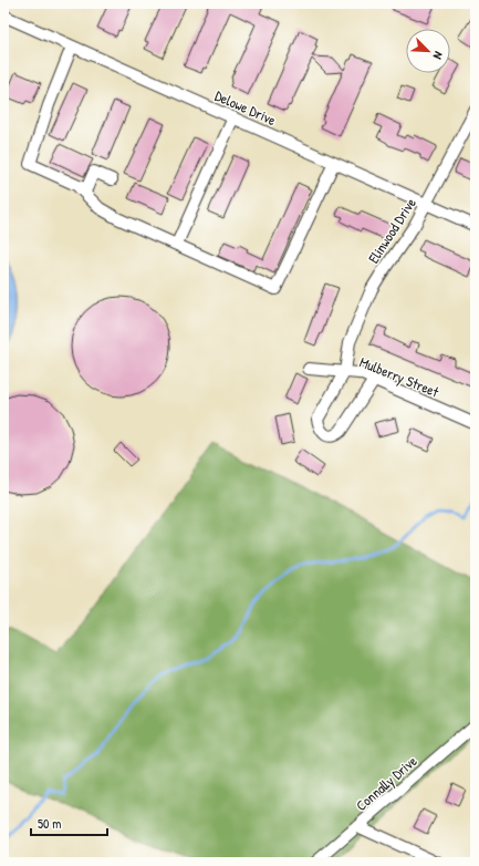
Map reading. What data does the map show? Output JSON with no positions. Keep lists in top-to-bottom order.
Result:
{
  "streets": {
    "street": [
      "Delowe Drive",
      "Elinwood Drive",
      "Mulberry Street",
      "Connally Drive"
    ]
  },
  "crossings": [
    ["Delowe Drive", "Elinwood Drive"],
    ["Elinwood Drive", "Mulberry Street"]
  ],
  "scale_bar": "50 m",
  "north": "bottom right"
}
